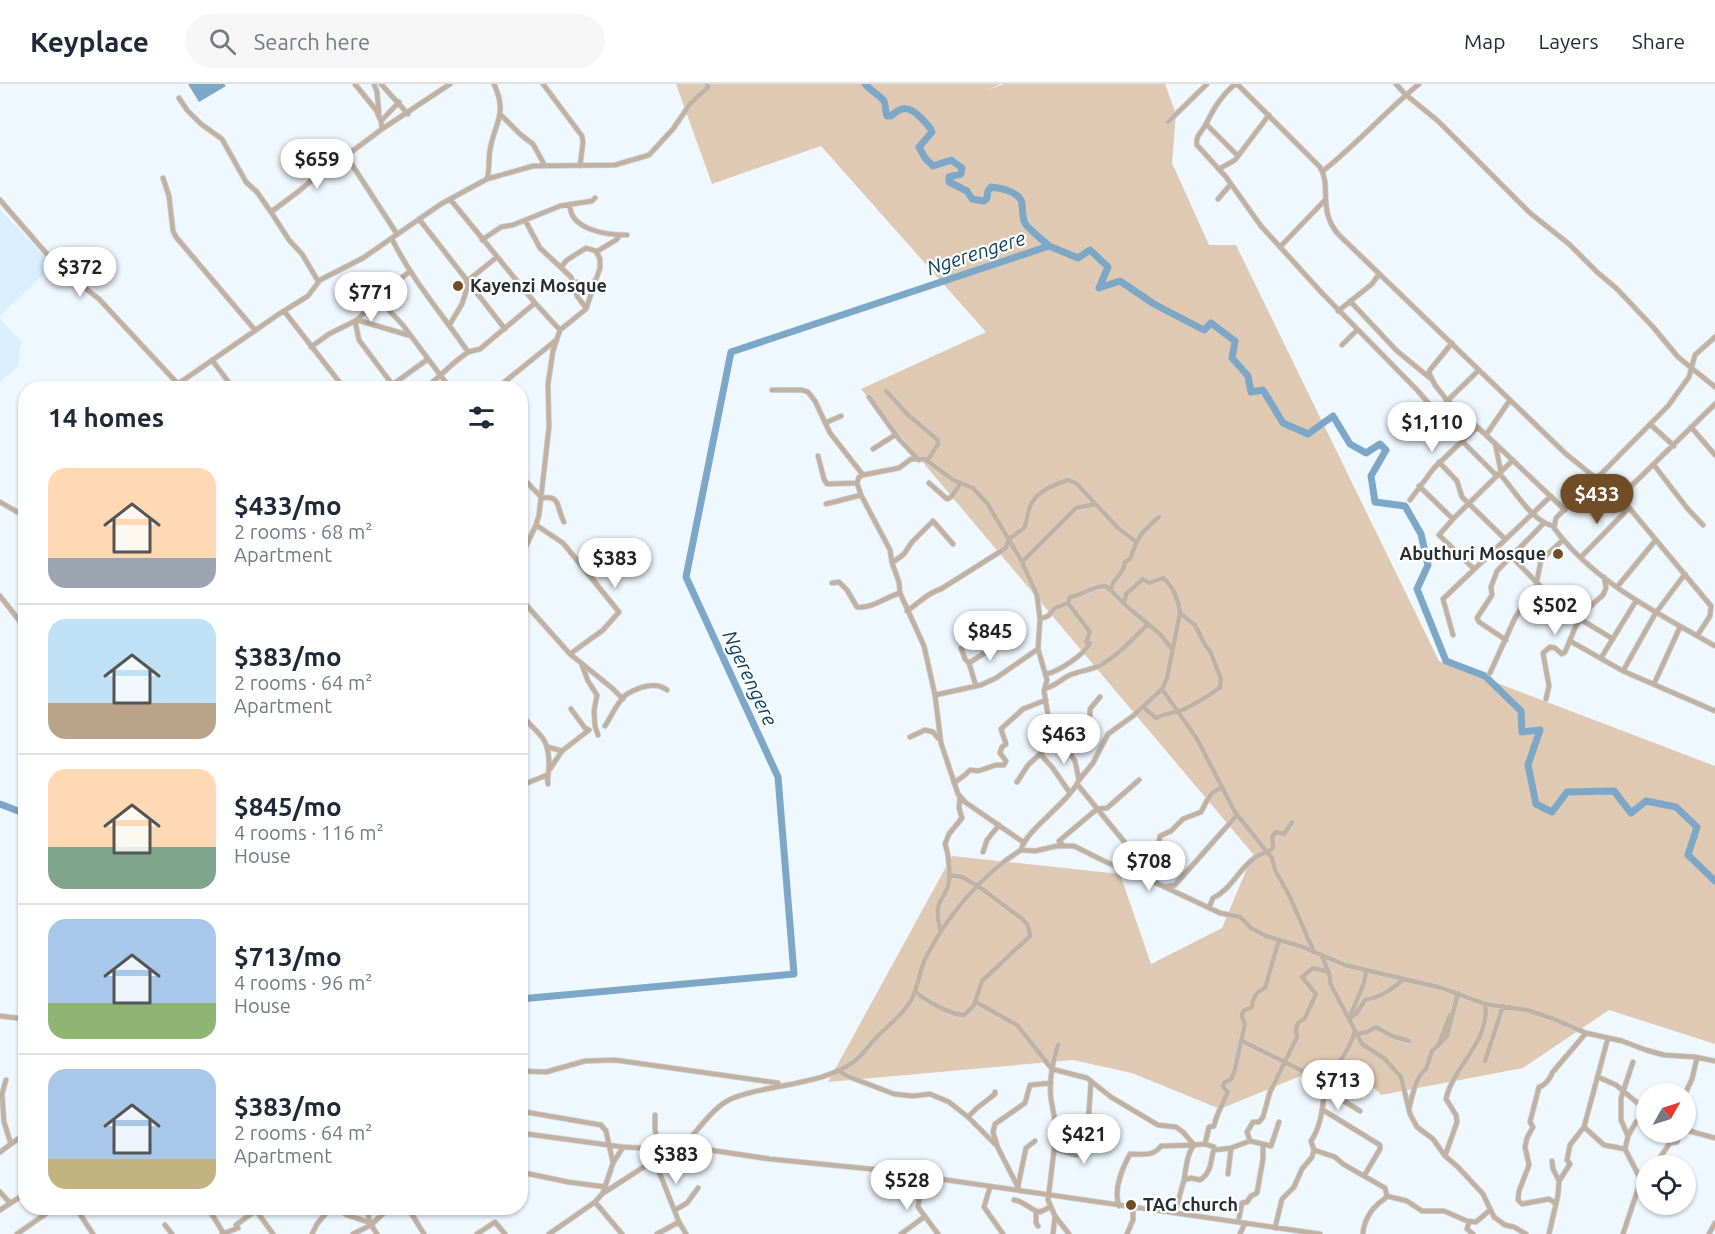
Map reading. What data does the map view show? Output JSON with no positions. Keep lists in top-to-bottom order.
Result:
{
  "water": ["Ngerengere"],
  "places": ["Kayenzi Mosque", "Abuthuri Mosque", "TAG church"],
  "north": "top right",
  "page": {
    "header": "Keyplace",
    "search": "Search here",
    "nav": ["Map", "Layers", "Share"],
    "price": [
      "$659",
      "$372",
      "$771",
      "$1,110",
      "$433",
      "$383",
      "$502",
      "$845",
      "$463",
      "$708",
      "$713",
      "$421",
      "$383",
      "$528"
    ],
    "heading": "14 homes",
    "list": [
      {
        "name": "$433/mo",
        "note": "2 rooms · 68 m² · Apartment"
      },
      {
        "name": "$383/mo",
        "note": "2 rooms · 64 m² · Apartment"
      },
      {
        "name": "$845/mo",
        "note": "4 rooms · 116 m² · House"
      },
      {
        "name": "$713/mo",
        "note": "4 rooms · 96 m² · House"
      },
      {
        "name": "$383/mo",
        "note": "2 rooms · 64 m² · Apartment"
      }
    ]
  }
}
